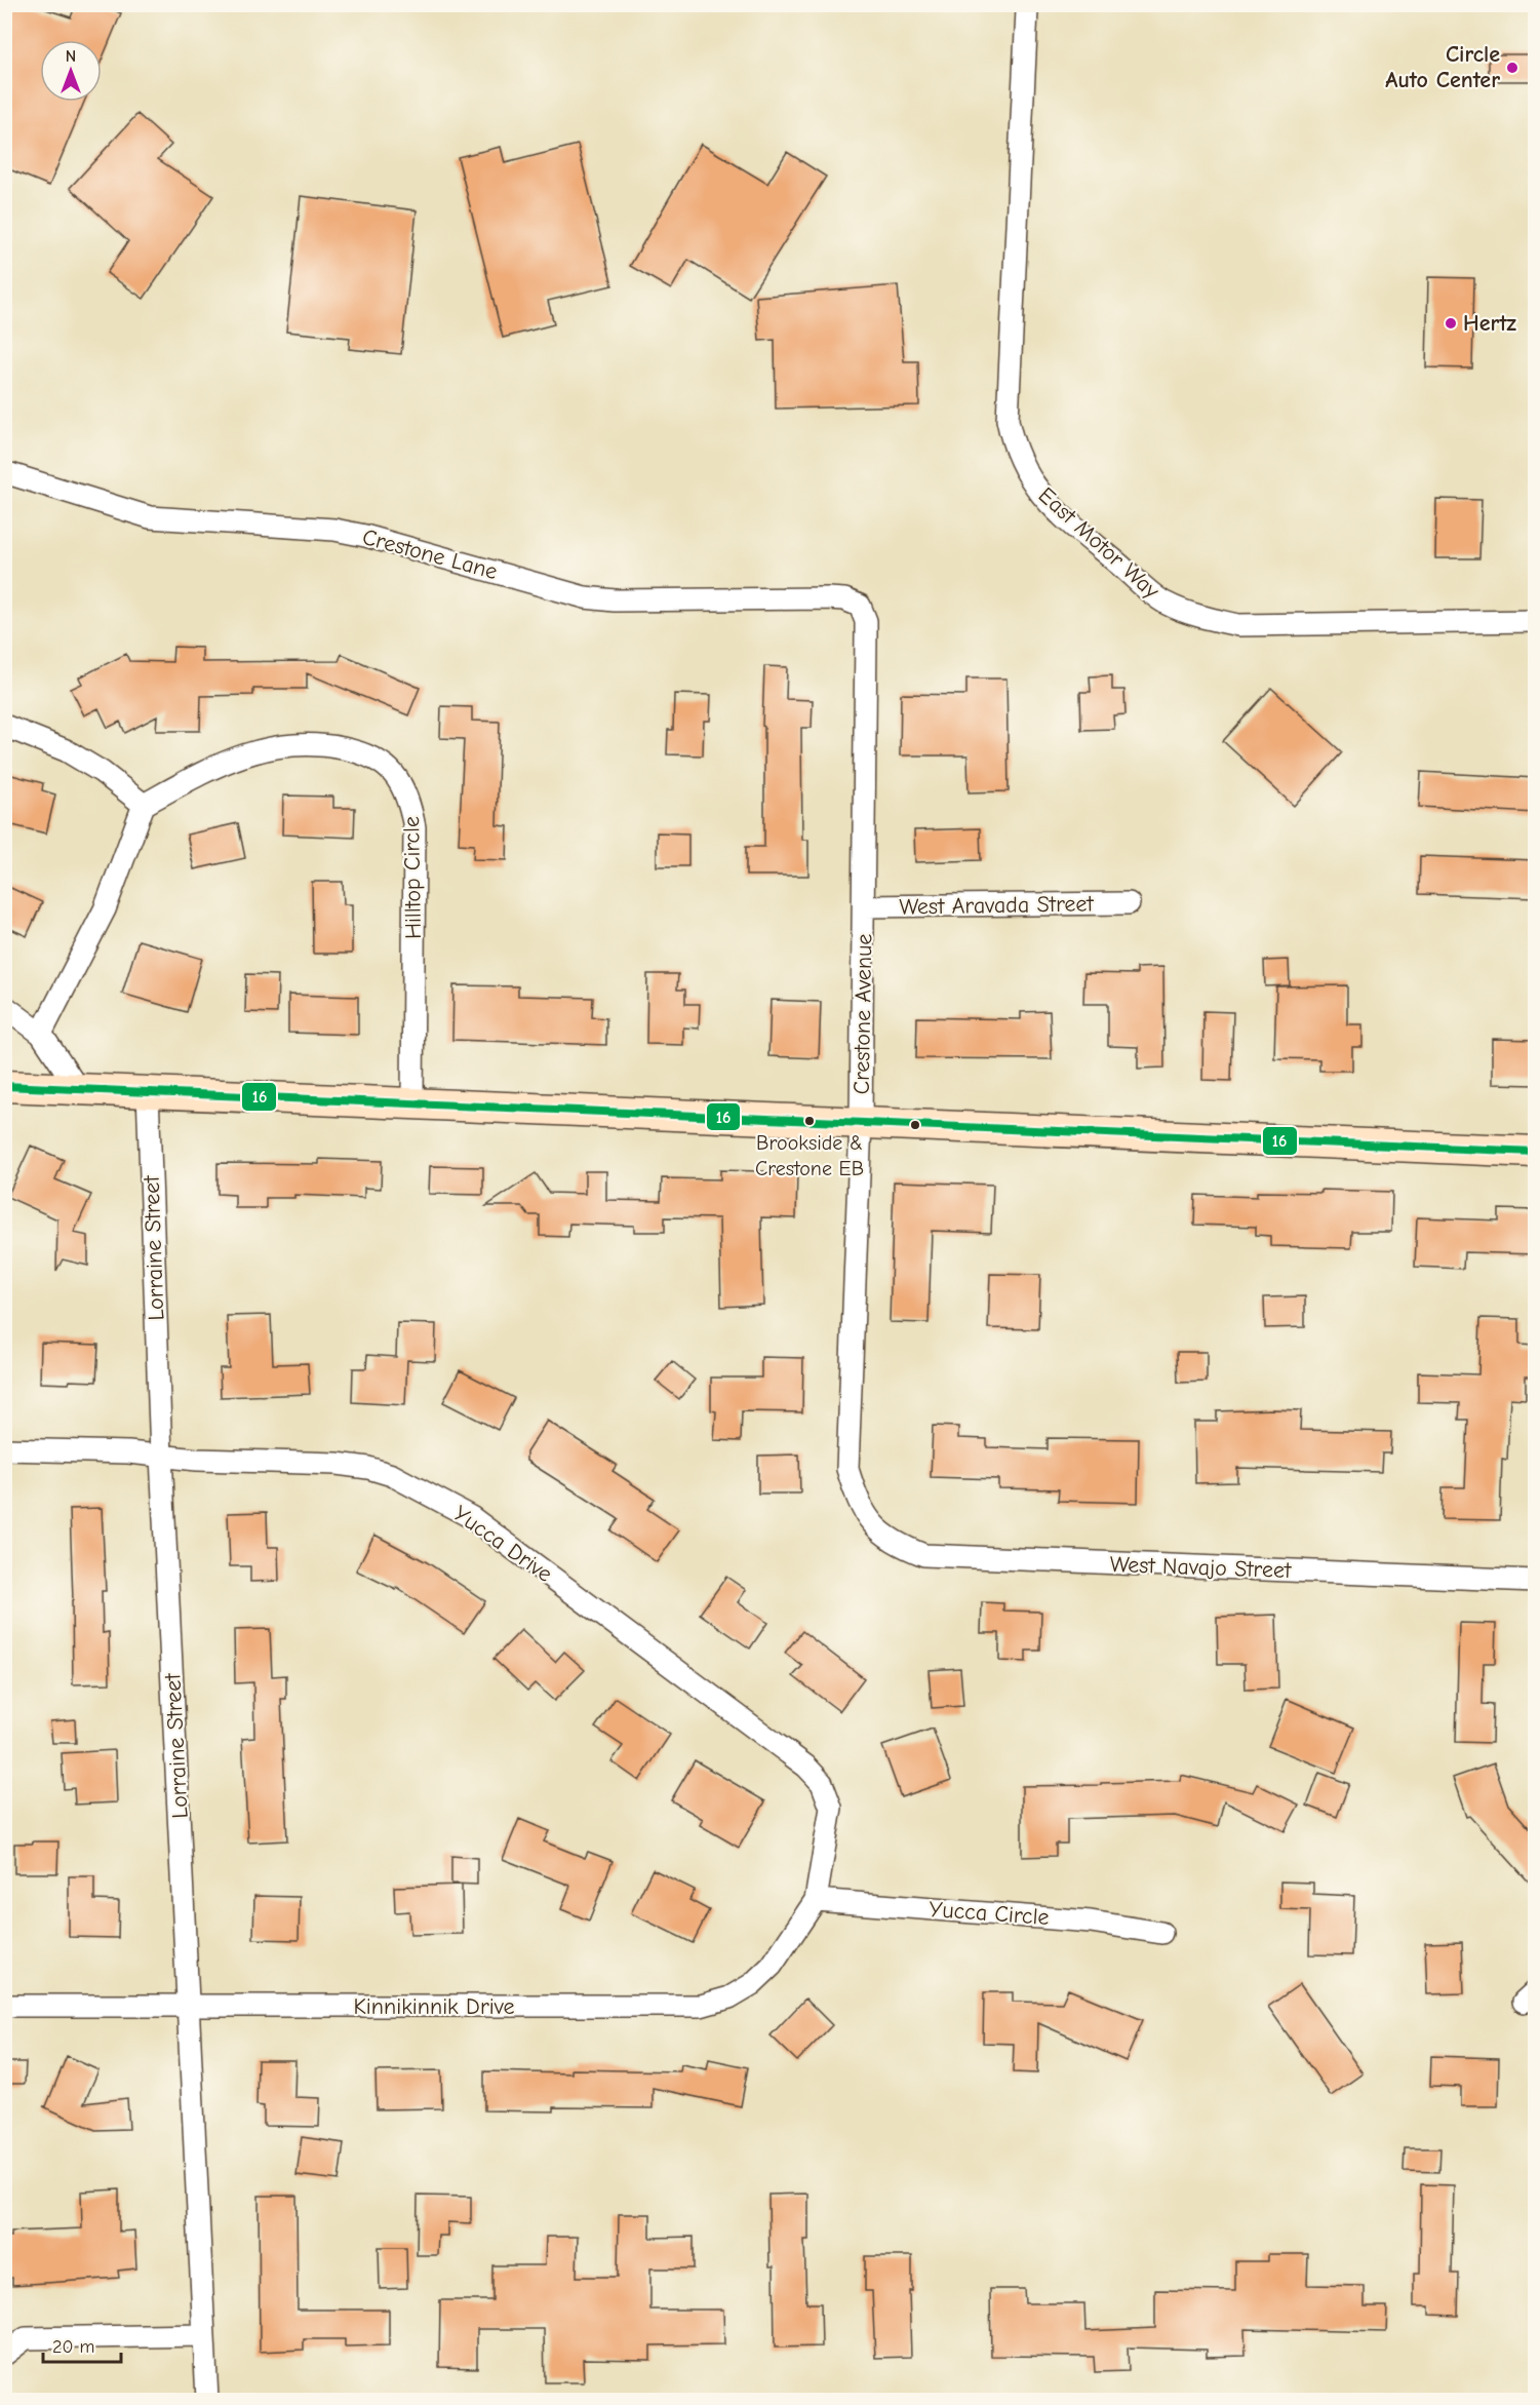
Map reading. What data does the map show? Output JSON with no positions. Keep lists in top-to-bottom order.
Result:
{
  "streets": {
    "street": [
      "East Motor Way",
      "Crestone Lane",
      "Hilltop Circle",
      "West Aravada Street",
      "Crestone Avenue",
      "Lorraine Street",
      "Yucca Drive",
      "West Navajo Street",
      "Yucca Circle",
      "Kinnikinnik Drive"
    ]
  },
  "crossings": [
    ["Crestone Lane", "Crestone Avenue"],
    ["West Aravada Street", "Crestone Avenue"],
    ["Crestone Avenue", "West Navajo Street"],
    ["Lorraine Street", "Yucca Drive"],
    ["Lorraine Street", "Kinnikinnik Drive"],
    ["Yucca Drive", "Yucca Circle"],
    ["Yucca Drive", "Kinnikinnik Drive"],
    ["Yucca Circle", "Kinnikinnik Drive"]
  ],
  "places": ["Circle Auto Center", "Hertz", "Brookside & Crestone EB"],
  "lines": ["transit line 16"],
  "scale_bar": "20 m",
  "north": "top"
}
